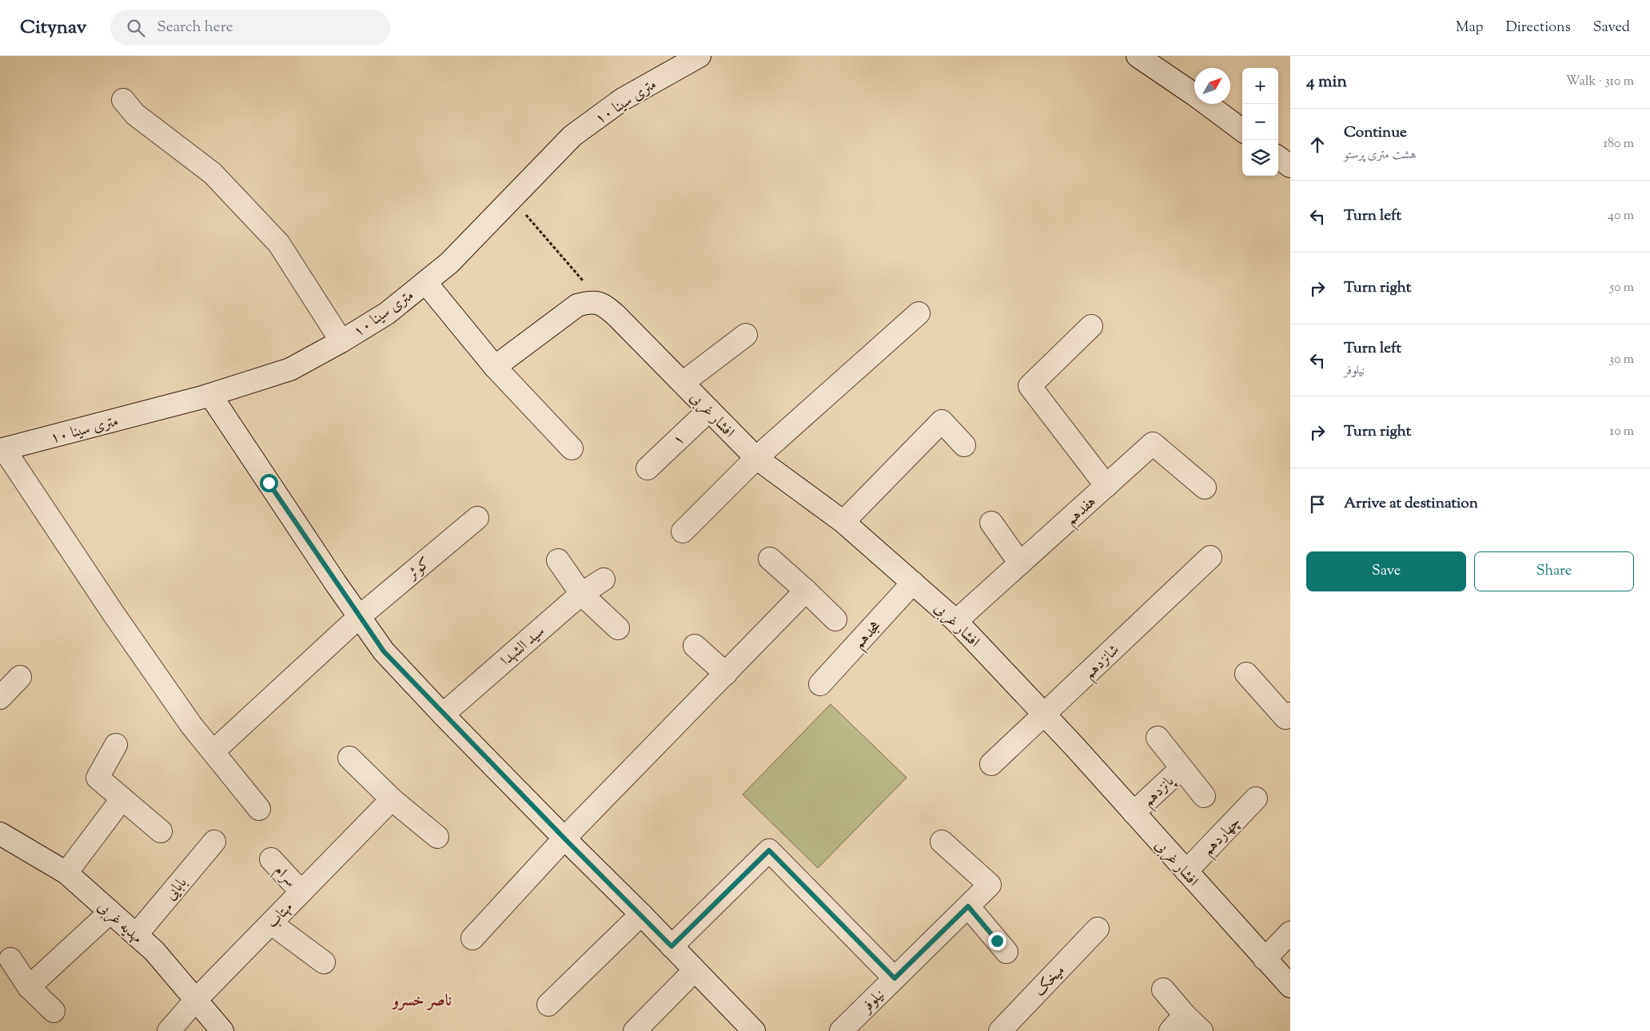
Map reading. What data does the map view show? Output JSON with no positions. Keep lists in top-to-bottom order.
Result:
{
  "streets": {
    "street": [
      "۱۰ متری سینا",
      "افشار غربی",
      "۱",
      "هفدهم",
      "کوثر",
      "هجدهم",
      "سید الشهدا",
      "شانزدهم",
      "پانزدهم",
      "چهاردهم",
      "سرام",
      "بابایی",
      "مهتاب",
      "مهدیه غربی",
      "میخک",
      "نیلوفر"
    ]
  },
  "crossings": [
    ["افشار غربی", "۱"],
    ["افشار غربی", "هفدهم"],
    ["افشار غربی", "هجدهم"],
    ["افشار غربی", "شانزدهم"],
    ["افشار غربی", "پانزدهم"],
    ["افشار غربی", "چهاردهم"],
    ["سرام", "مهتاب"],
    ["بابایی", "مهدیه غربی"],
    ["مهتاب", "مهدیه غربی"]
  ],
  "districts": ["ناصر خسرو"],
  "north": "top right",
  "page": {
    "header": "Citynav",
    "search": "Search here",
    "nav": ["Map", "Directions", "Saved"],
    "heading": ["4 min", "Walk · 310 m"],
    "map_buttons": ["+", "−"],
    "list": [
      ["Continue", "هشت متری پرستو", "180 m"],
      ["Turn left", "40 m"],
      ["Turn right", "50 m"],
      ["Turn left", "نیلوفر", "30 m"],
      ["Turn right", "10 m"],
      "Arrive at destination"
    ],
    "buttons": ["Save", "Share"]
  }
}
